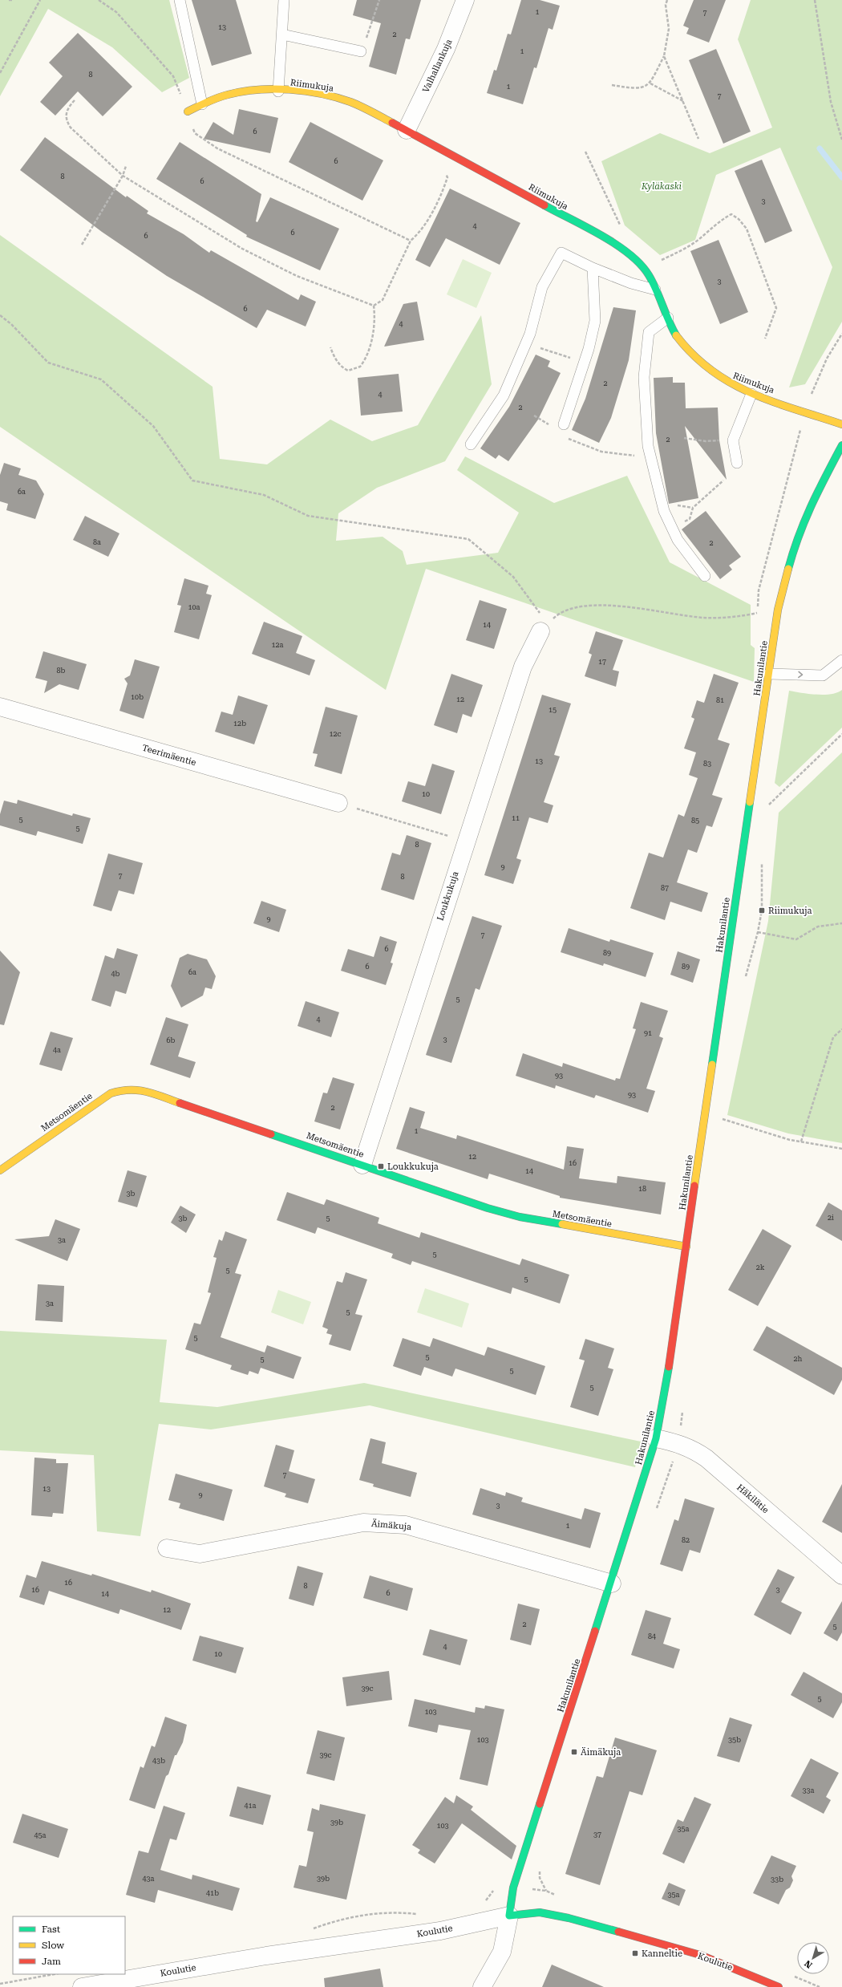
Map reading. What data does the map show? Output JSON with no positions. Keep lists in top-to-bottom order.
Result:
{
  "streets": {
    "street": [
      "Valhallankuja",
      "Riimukuja",
      "Hakunilantie",
      "Teerimäentie",
      "Loukkukuja",
      "Metsomäentie",
      "Häkilätie",
      "Äimäkuja",
      "Koulutie"
    ]
  },
  "crossings": [
    ["Valhallankuja", "Riimukuja"],
    ["Hakunilantie", "Metsomäentie"],
    ["Hakunilantie", "Häkilätie"],
    ["Hakunilantie", "Äimäkuja"],
    ["Hakunilantie", "Koulutie"],
    ["Loukkukuja", "Metsomäentie"]
  ],
  "parks": ["Kyläkaski"],
  "places": {
    "transit": [
      "Riimukuja",
      "Loukkukuja",
      "Äimäkuja",
      "Kanneltie"
    ]
  },
  "house_numbers": [
    "1",
    "7",
    "13",
    "2",
    "1",
    "8",
    "1",
    "7",
    "6",
    "6",
    "8",
    "6",
    "3",
    "4",
    "6",
    "6",
    "3",
    "6",
    "4",
    "2",
    "4",
    "2",
    "2",
    "6a",
    "8a",
    "2",
    "10a",
    "14",
    "12a",
    "17",
    "8b",
    "10b",
    "12",
    "81",
    "15",
    "12b",
    "12c",
    "13",
    "83",
    "10",
    "11",
    "5",
    "85",
    "5",
    "8",
    "9",
    "7",
    "8",
    "87",
    "9",
    "7",
    "6",
    "89",
    "6",
    "89",
    "6a",
    "4b",
    "5",
    "4",
    "91",
    "3",
    "6b",
    "4a",
    "93",
    "93",
    "2",
    "1",
    "12",
    "16",
    "14",
    "18",
    "3b",
    "2i",
    "3b",
    "5",
    "3a",
    "5",
    "2k",
    "5",
    "5",
    "3a",
    "5",
    "5",
    "5",
    "2h",
    "5",
    "5",
    "5",
    "7",
    "13",
    "9",
    "3",
    "1",
    "82",
    "16",
    "8",
    "16",
    "3",
    "6",
    "14",
    "12",
    "2",
    "5",
    "84",
    "4",
    "10",
    "39c",
    "5",
    "103",
    "103",
    "35b",
    "39c",
    "43b",
    "33a",
    "41a",
    "39b",
    "103",
    "35a",
    "37",
    "45a",
    "43a",
    "39b",
    "33b",
    "41b",
    "35a"
  ],
  "legend": ["Fast", "Slow", "Jam"],
  "north": "bottom left"
}
